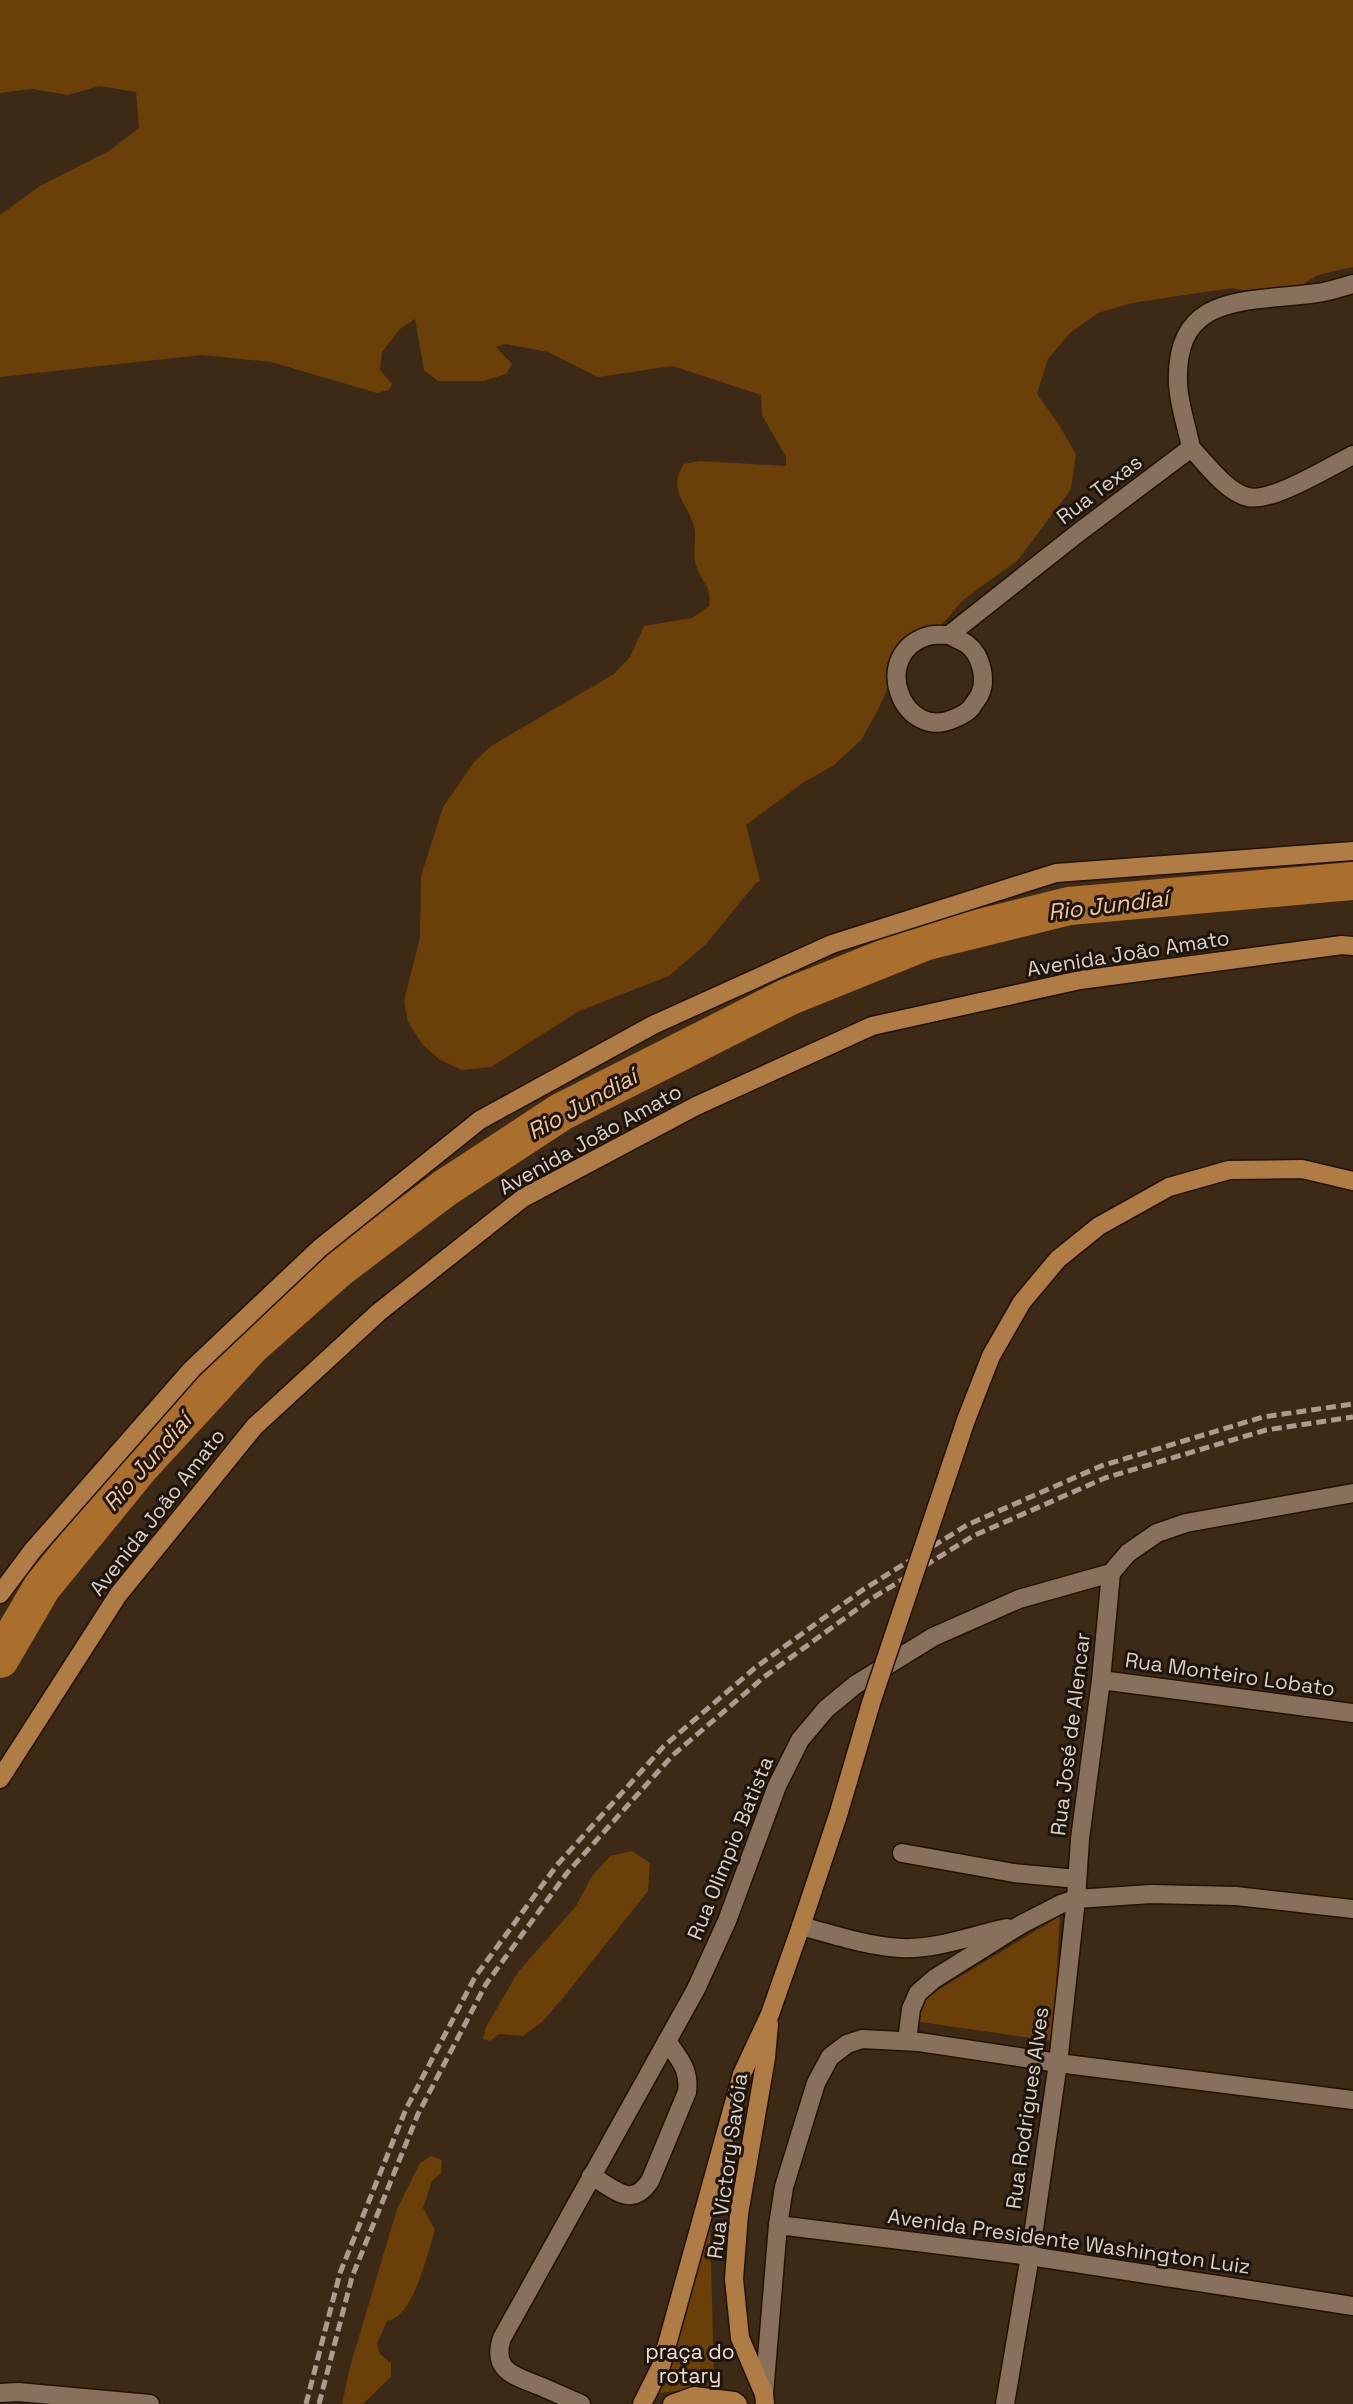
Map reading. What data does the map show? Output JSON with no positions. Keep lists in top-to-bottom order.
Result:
{
  "streets": {
    "main road": ["Avenida João Amato", "Rua Victory Savóia"],
    "street": [
      "Rua Texas",
      "Rua Monteiro Lobato",
      "Rua José de Alencar",
      "Rua Olimpio Batista",
      "Rua Rodrigues Alves",
      "Avenida Presidente Washington Luiz"
    ]
  },
  "crossings": [
    ["Rua Monteiro Lobato", "Rua José de Alencar"],
    ["Rua José de Alencar", "Rua Olimpio Batista"],
    ["Rua José de Alencar", "Rua Rodrigues Alves"],
    ["Rua Rodrigues Alves", "Avenida Presidente Washington Luiz"]
  ],
  "water": ["Rio Jundiaí"],
  "parks": ["praça do rotary"]
}
